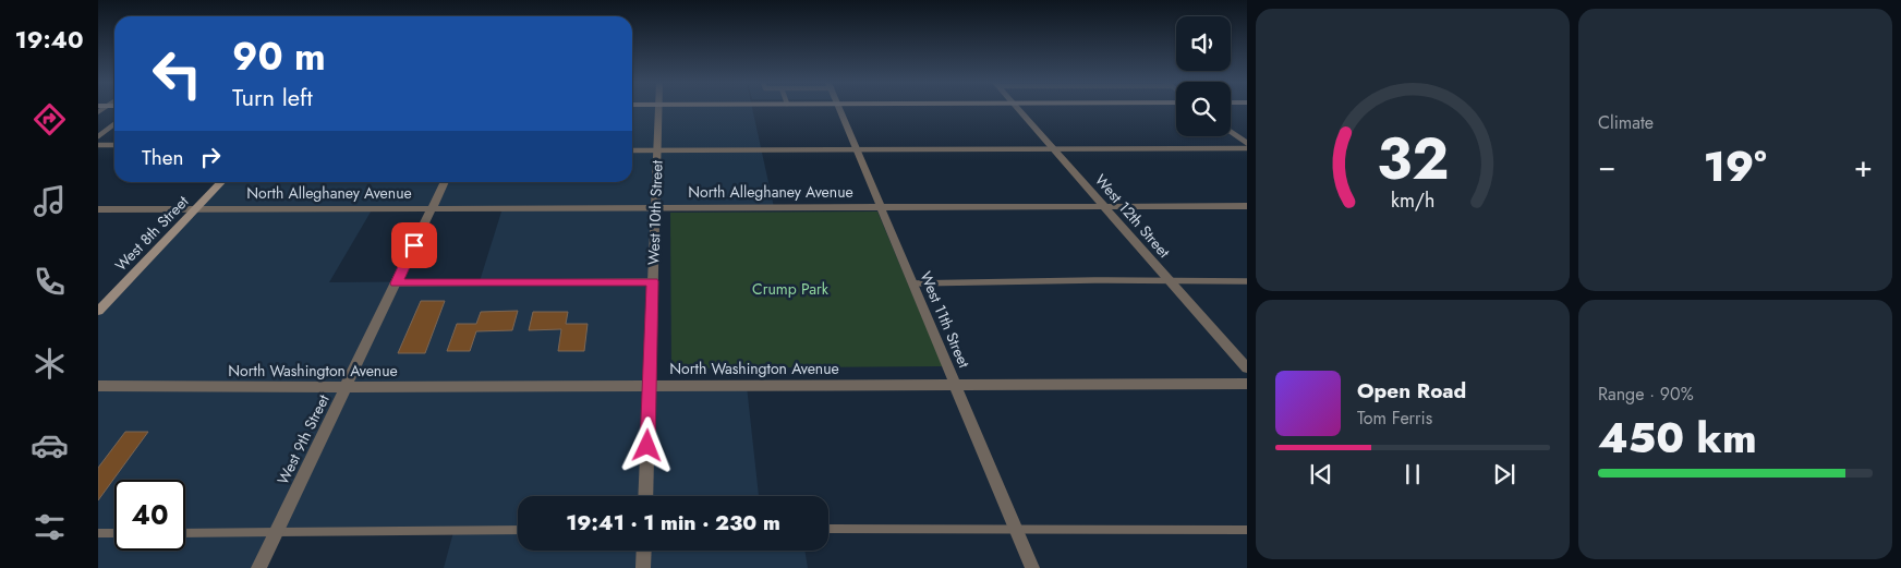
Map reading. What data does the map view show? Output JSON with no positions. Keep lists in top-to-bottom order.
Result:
{
  "streets": {
    "main road": ["West 8th Street"],
    "street": [
      "North Alleghaney Avenue",
      "West 10th Street",
      "West 12th Street",
      "West 11th Street",
      "North Washington Avenue",
      "West 9th Street"
    ]
  },
  "crossings": [
    ["North Alleghaney Avenue", "West 10th Street"],
    ["North Alleghaney Avenue", "West 12th Street"],
    ["North Alleghaney Avenue", "West 8th Street"],
    ["North Alleghaney Avenue", "West 11th Street"],
    ["North Alleghaney Avenue", "West 9th Street"],
    ["West 10th Street", "North Washington Avenue"],
    ["West 11th Street", "North Washington Avenue"],
    ["North Washington Avenue", "West 9th Street"]
  ],
  "parks": ["Crump Park"],
  "page": {
    "tabs": "19:40",
    "tile": [
      "Climate",
      ["Range · 90%", "450 km"]
    ],
    "turn": ["90 m", "Turn left"],
    "then": "Then",
    "heat": ["−", "19°", "+"],
    "song": ["Open Road", "Tom Ferris"],
    "limit": "40",
    "trip": "19:41 · 1 min · 230 m",
    "gauge": ["32", "km/h"]
  }
}
